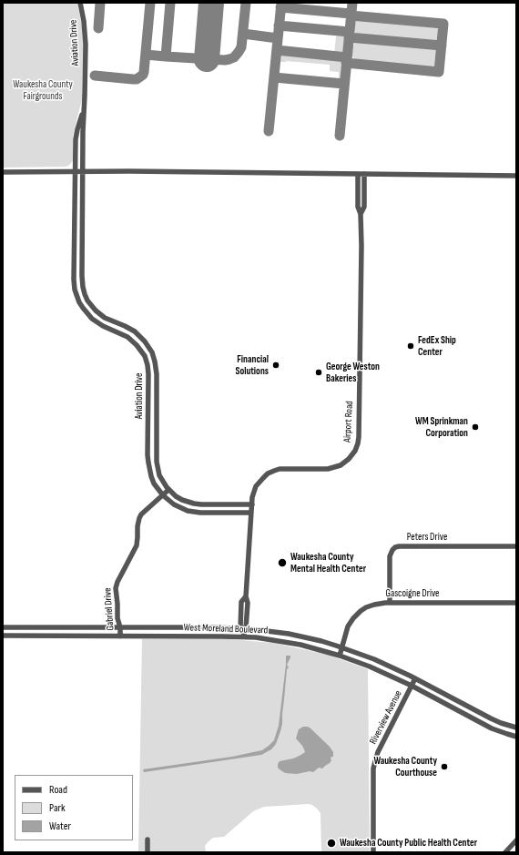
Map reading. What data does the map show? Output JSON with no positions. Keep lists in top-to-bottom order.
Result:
{
  "streets": {
    "street": [
      "Aviation Drive",
      "Airport Road",
      "Peters Drive",
      "Gascoigne Drive",
      "Gabriel Drive",
      "West Moreland Boulevard",
      "Riverview Avenue"
    ]
  },
  "crossings": [
    ["Aviation Drive", "Airport Road"],
    ["Aviation Drive", "Gabriel Drive"],
    ["Airport Road", "West Moreland Boulevard"],
    ["Peters Drive", "Gascoigne Drive"],
    ["Gascoigne Drive", "West Moreland Boulevard"],
    ["Gabriel Drive", "West Moreland Boulevard"],
    ["West Moreland Boulevard", "Riverview Avenue"]
  ],
  "parks": ["Waukesha County Fairgrounds"],
  "places": [
    "FedEx Ship Center",
    "Financial Solutions",
    "George Weston Bakeries",
    "WM Sprinkman Corporation",
    "Waukesha County Mental Health Center",
    "Waukesha County Courthouse",
    "Waukesha County Public Health Center"
  ],
  "legend": ["Road", "Park", "Water"]
}
